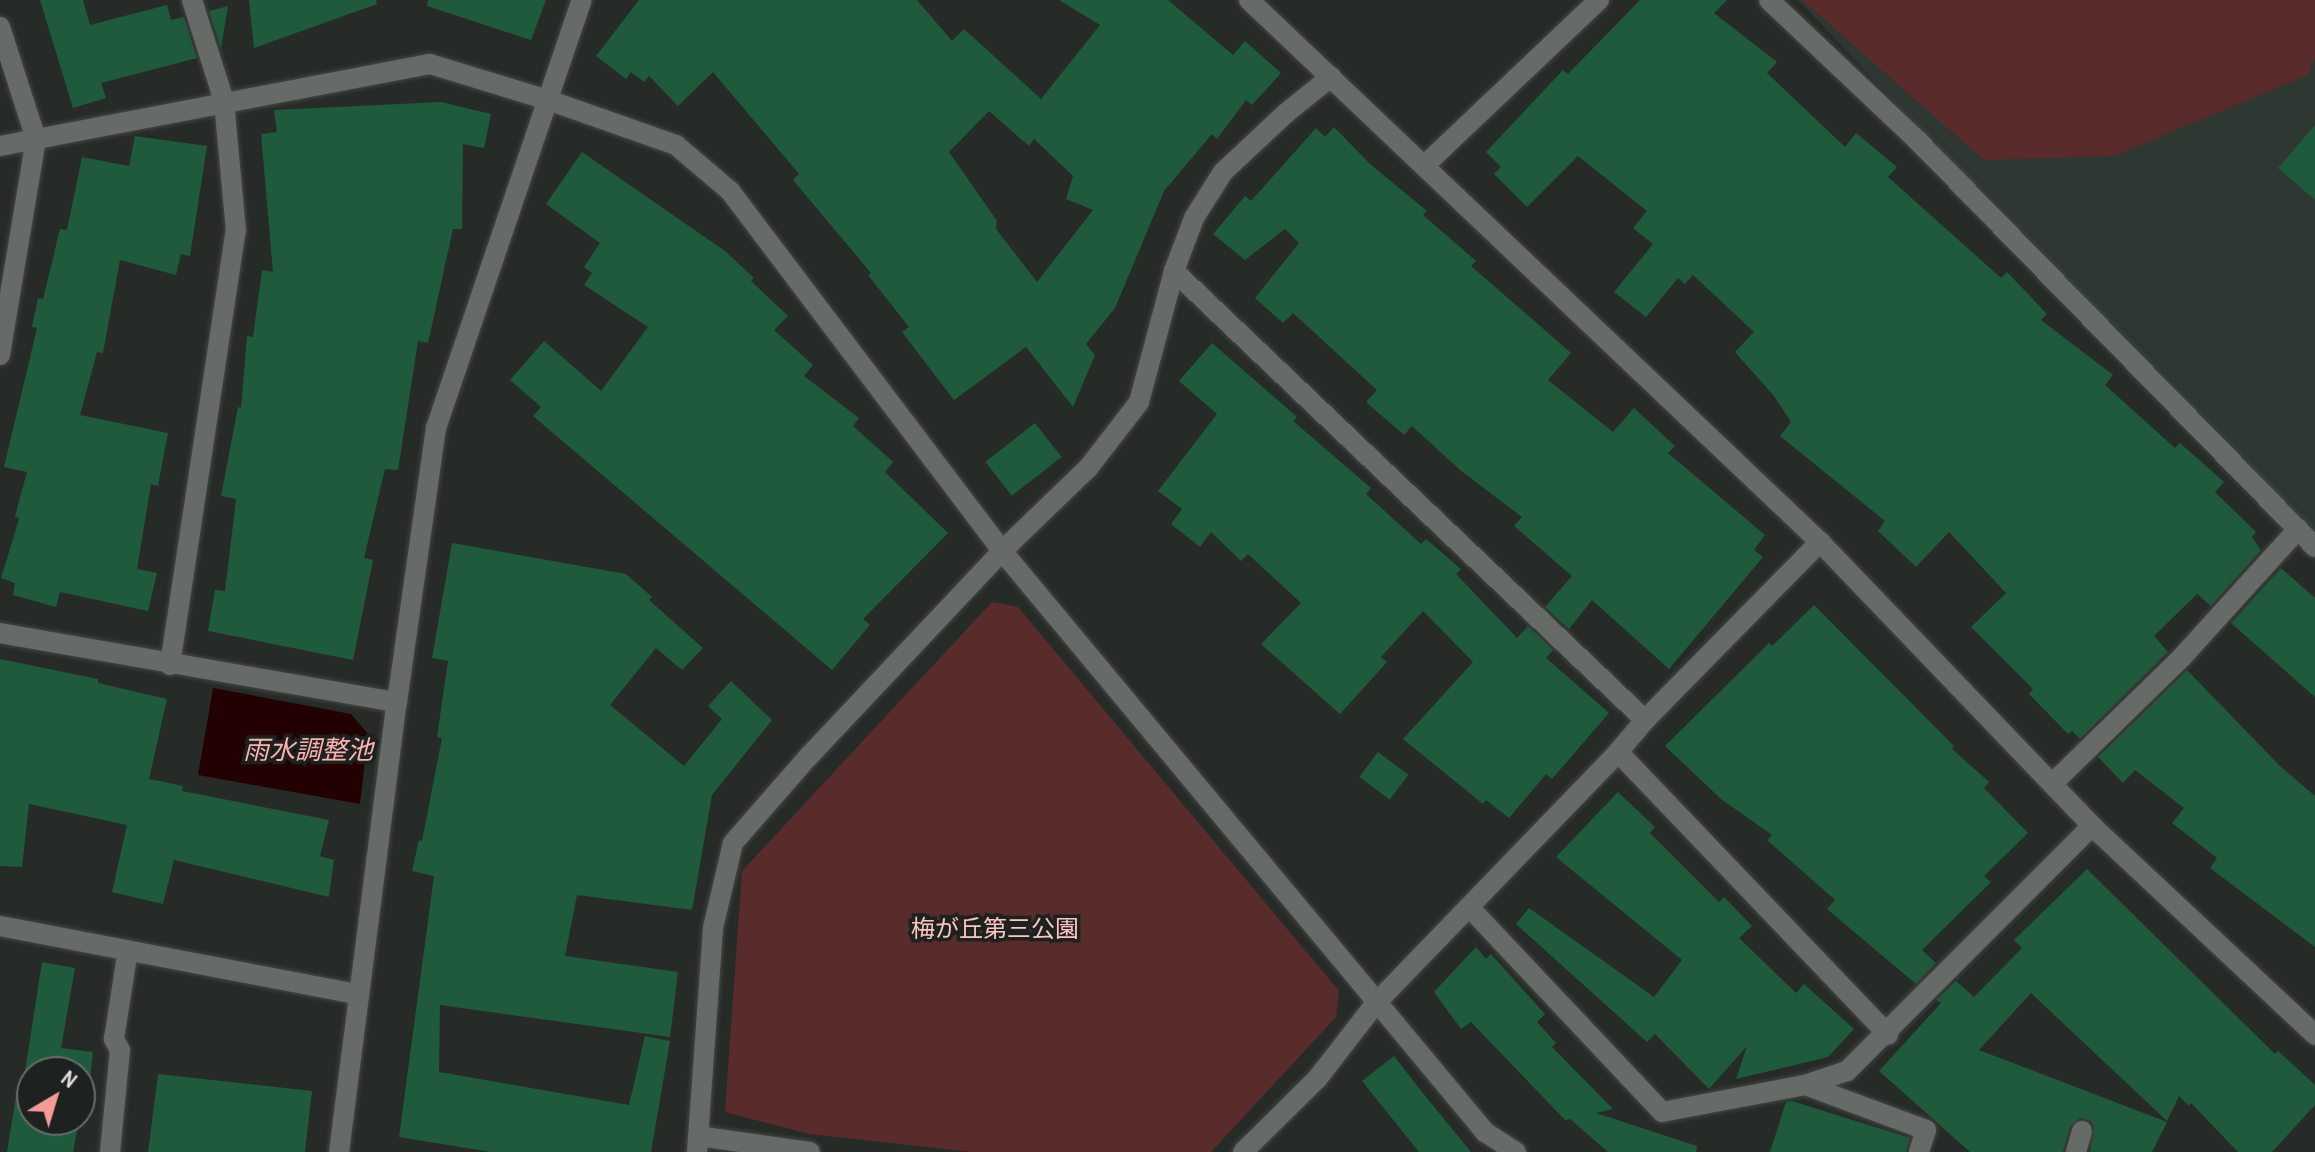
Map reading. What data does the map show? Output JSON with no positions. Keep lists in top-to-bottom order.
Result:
{
  "water": ["雨水調整池"],
  "parks": ["梅が丘第三公園"],
  "north": "top right"
}
